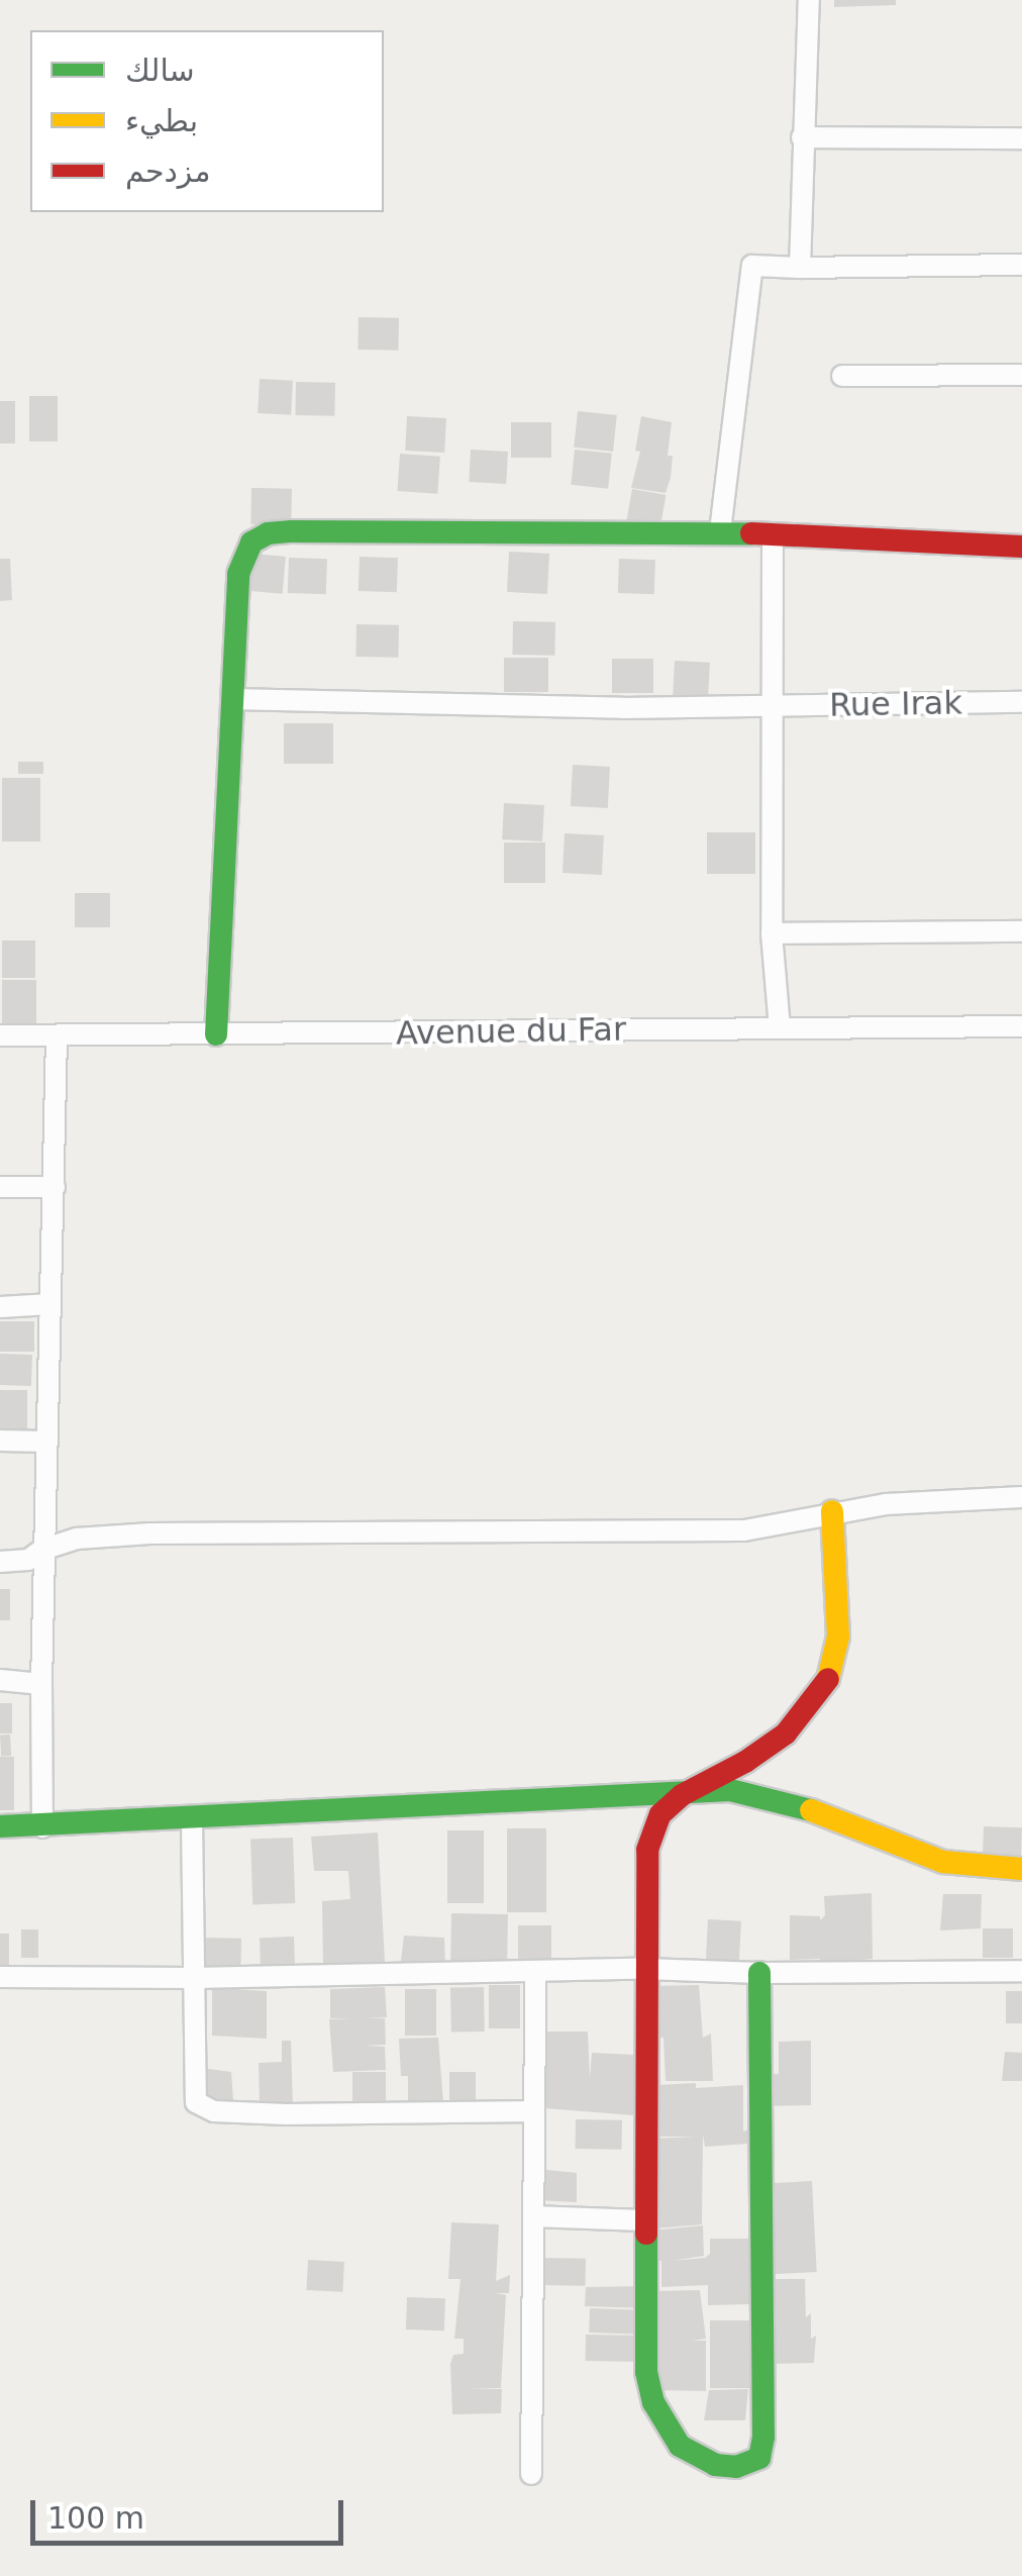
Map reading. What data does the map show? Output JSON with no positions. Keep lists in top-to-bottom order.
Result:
{
  "streets": {
    "street": ["Rue Irak", "Avenue du Far"]
  },
  "legend": ["سالك", "بطيء", "مزدحم"],
  "scale_bar": "100 m"
}
